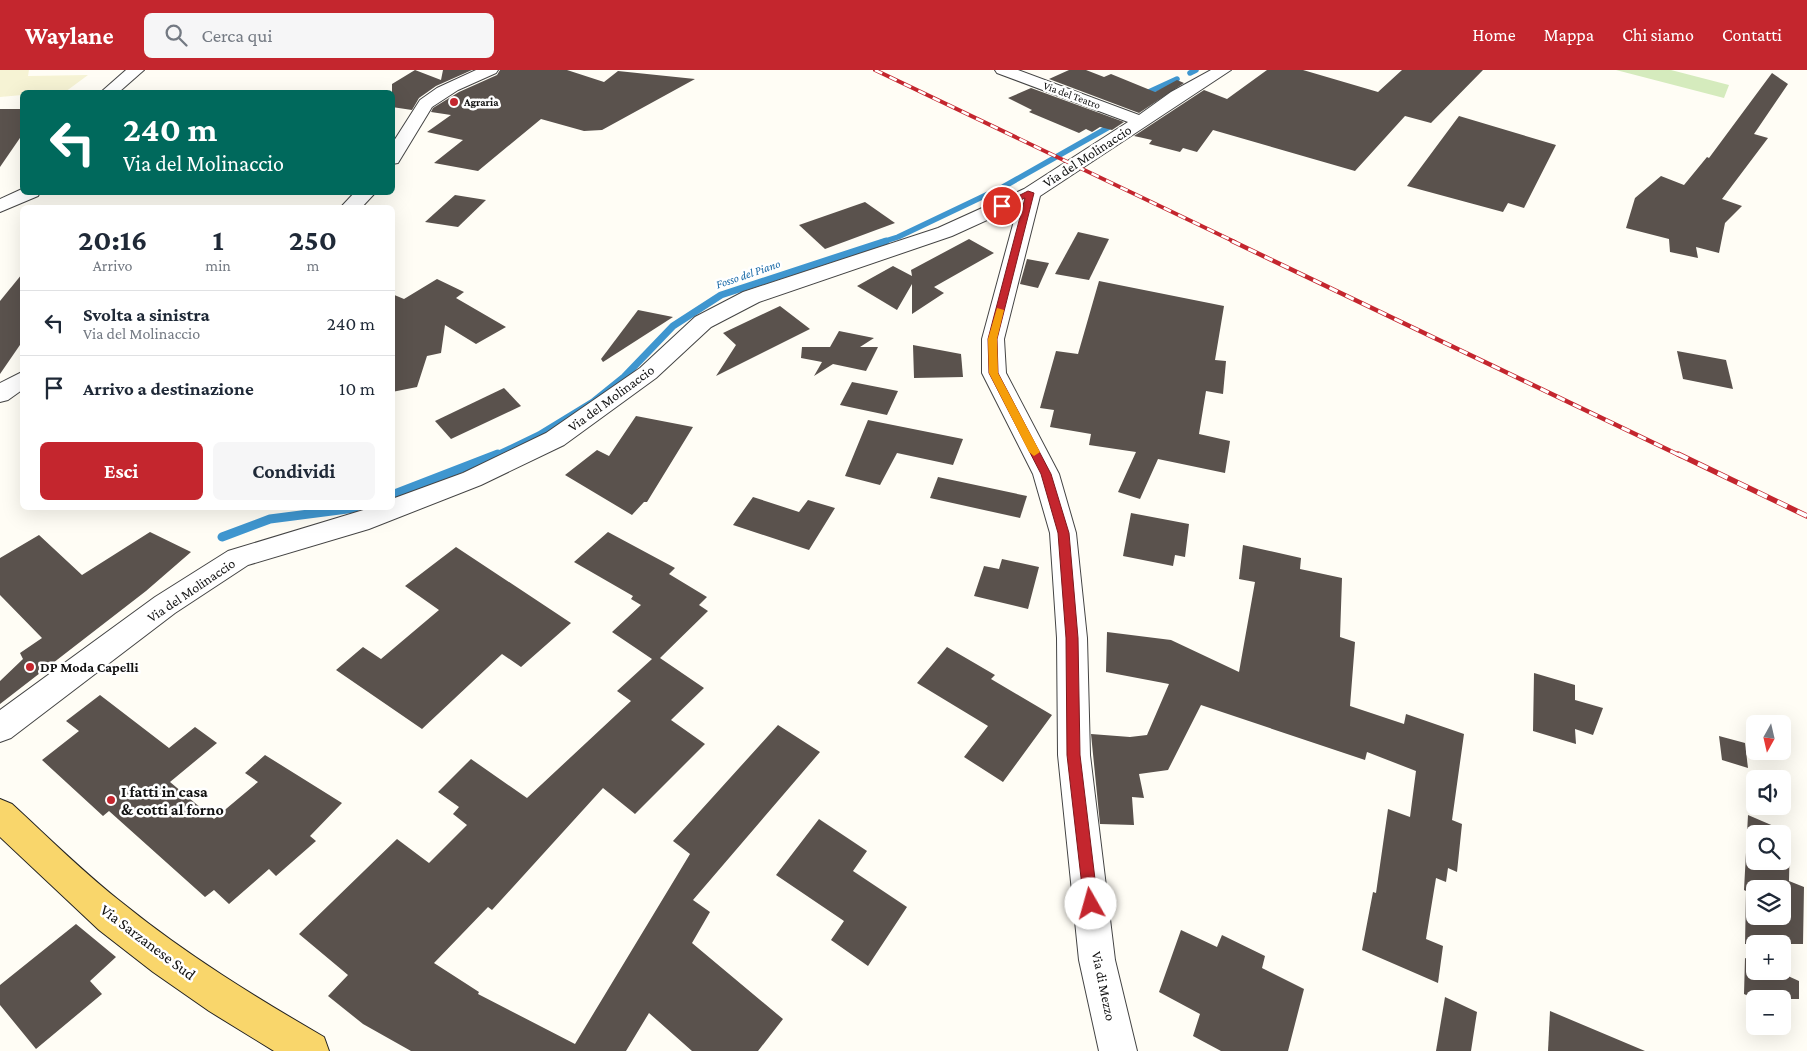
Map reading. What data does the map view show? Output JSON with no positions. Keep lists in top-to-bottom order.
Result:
{
  "streets": {
    "main road": ["Via Sarzanese Sud"],
    "street": ["Via del Teatro", "Via del Molinaccio", "Via di Mezzo"]
  },
  "crossings": [
    ["Via del Teatro", "Via del Molinaccio"],
    ["Via del Molinaccio", "Via di Mezzo"]
  ],
  "water": ["Fosso del Piano"],
  "places": ["Agraria", "DP Moda Capelli", "I fatti in casa & cotti al forno"],
  "north": "bottom",
  "page": {
    "header": "Waylane",
    "search": "Cerca qui",
    "nav": [
      "Home",
      "Mappa",
      "Chi siamo",
      "Contatti"
    ],
    "turn": ["240 m", "Via del Molinaccio"],
    "eta": [
      "20:16",
      "Arrivo",
      "1",
      "min",
      "250",
      "m"
    ],
    "list": [
      {
        "name": "Svolta a sinistra",
        "note": "Via del Molinaccio",
        "value": "240 m"
      },
      {
        "name": "Arrivo a destinazione",
        "value": "10 m"
      }
    ],
    "buttons": ["Esci", "Condividi"],
    "map_buttons": ["+", "−"]
  }
}
